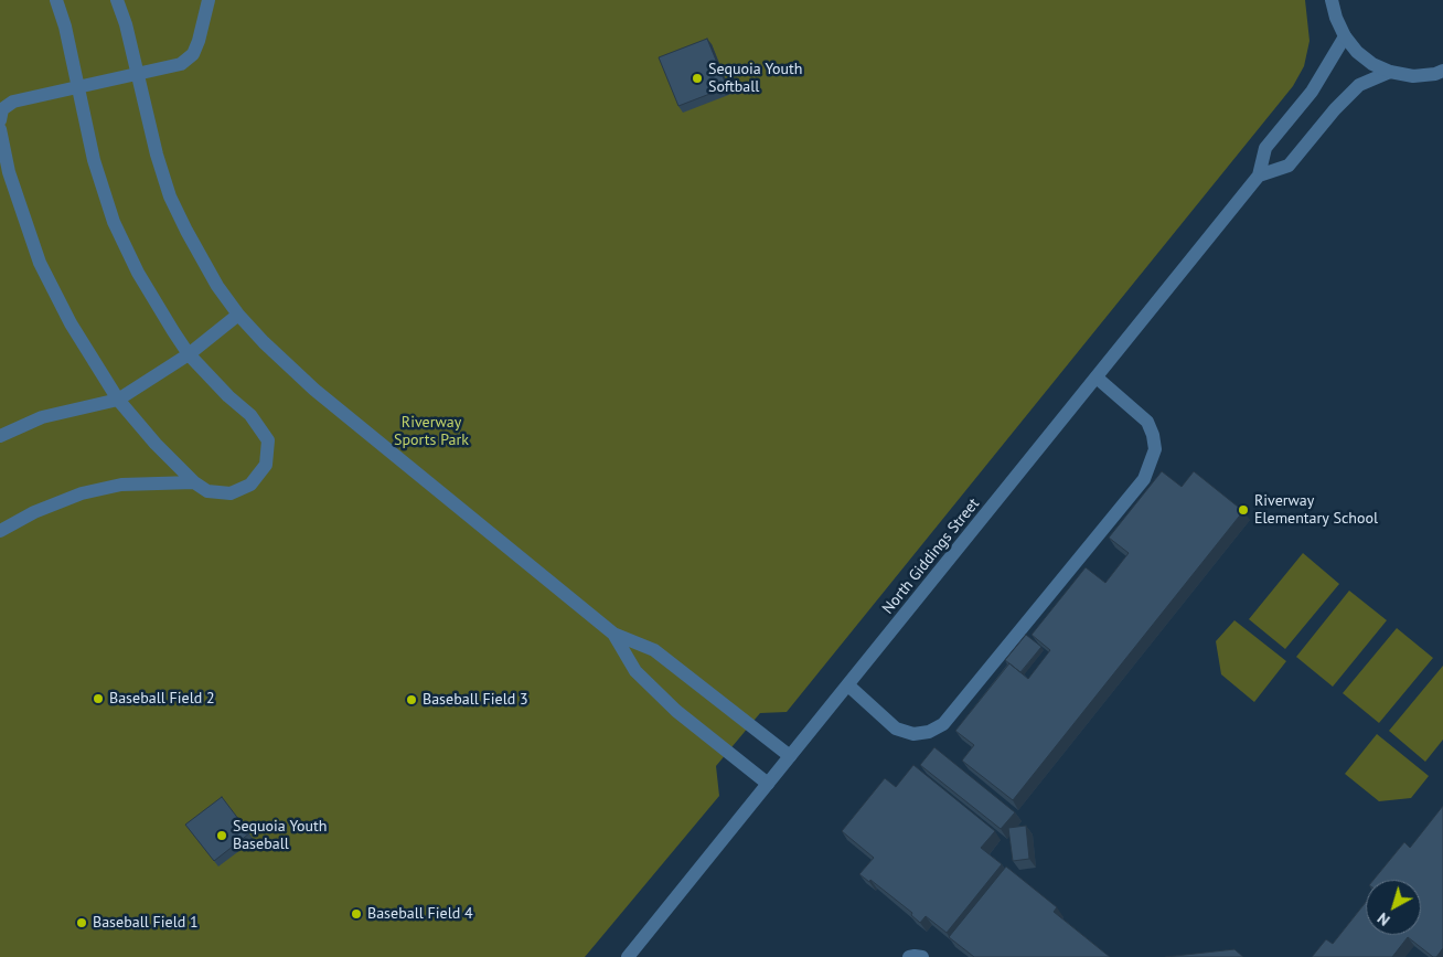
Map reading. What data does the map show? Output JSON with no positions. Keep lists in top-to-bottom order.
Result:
{
  "streets": {
    "street": ["North Giddings Street"]
  },
  "parks": ["Riverway Sports Park"],
  "places": [
    "Sequoia Youth Softball",
    "Riverway Elementary School",
    "Baseball Field 2",
    "Baseball Field 3",
    "Sequoia Youth Baseball",
    "Baseball Field 4",
    "Baseball Field 1"
  ],
  "north": "bottom left"
}
